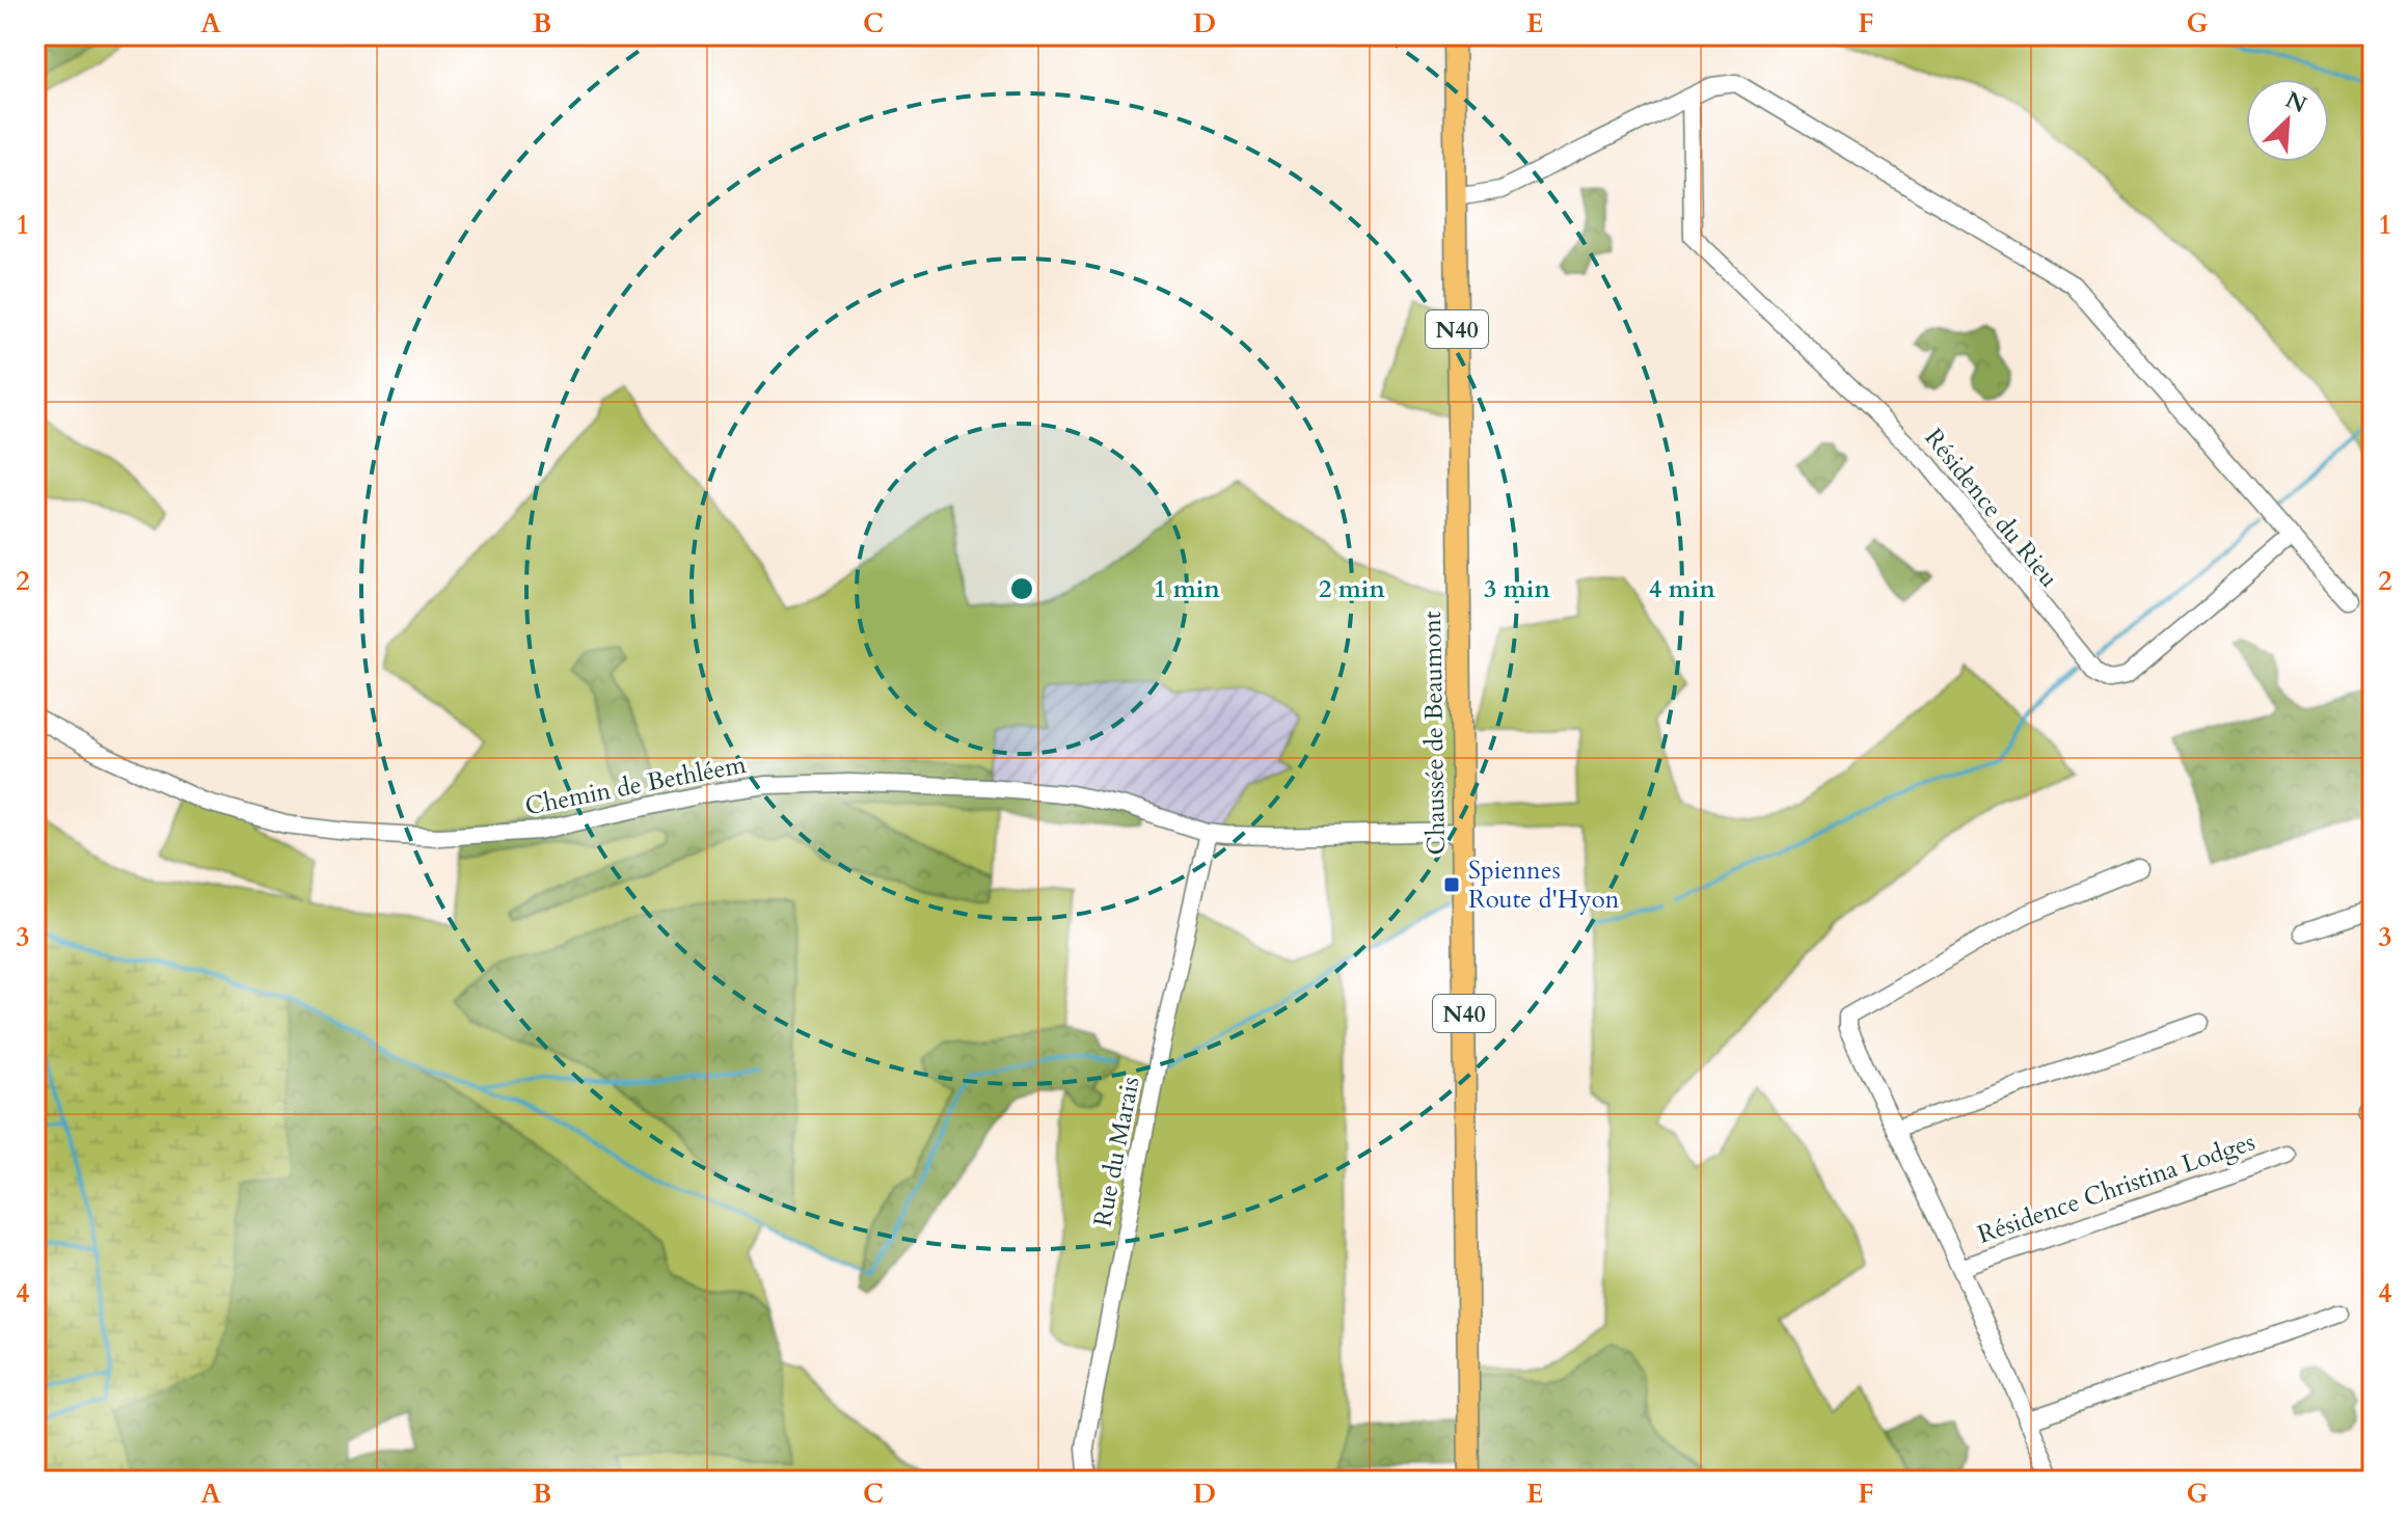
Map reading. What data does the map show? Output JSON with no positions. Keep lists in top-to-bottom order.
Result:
{
  "streets": {
    "main road": ["N40", "Chaussée de Beaumont"],
    "street": [
      "Résidence du Rieu",
      "Chemin de Bethléem",
      "Rue du Marais",
      "Résidence Christina Lodges"
    ]
  },
  "crossings": [
    ["Chaussée de Beaumont", "Chemin de Bethléem"],
    ["Chemin de Bethléem", "Rue du Marais"]
  ],
  "places": {
    "transit": ["Spiennes Route d'Hyon"]
  },
  "north": "top right",
  "grid": {
    "columns": [
      "A",
      "B",
      "C",
      "D",
      "E",
      "F",
      "G"
    ],
    "rows": [
      "1",
      "2",
      "3",
      "4"
    ]
  },
  "rings": [
    "1 min",
    "2 min",
    "3 min",
    "4 min"
  ]
}
